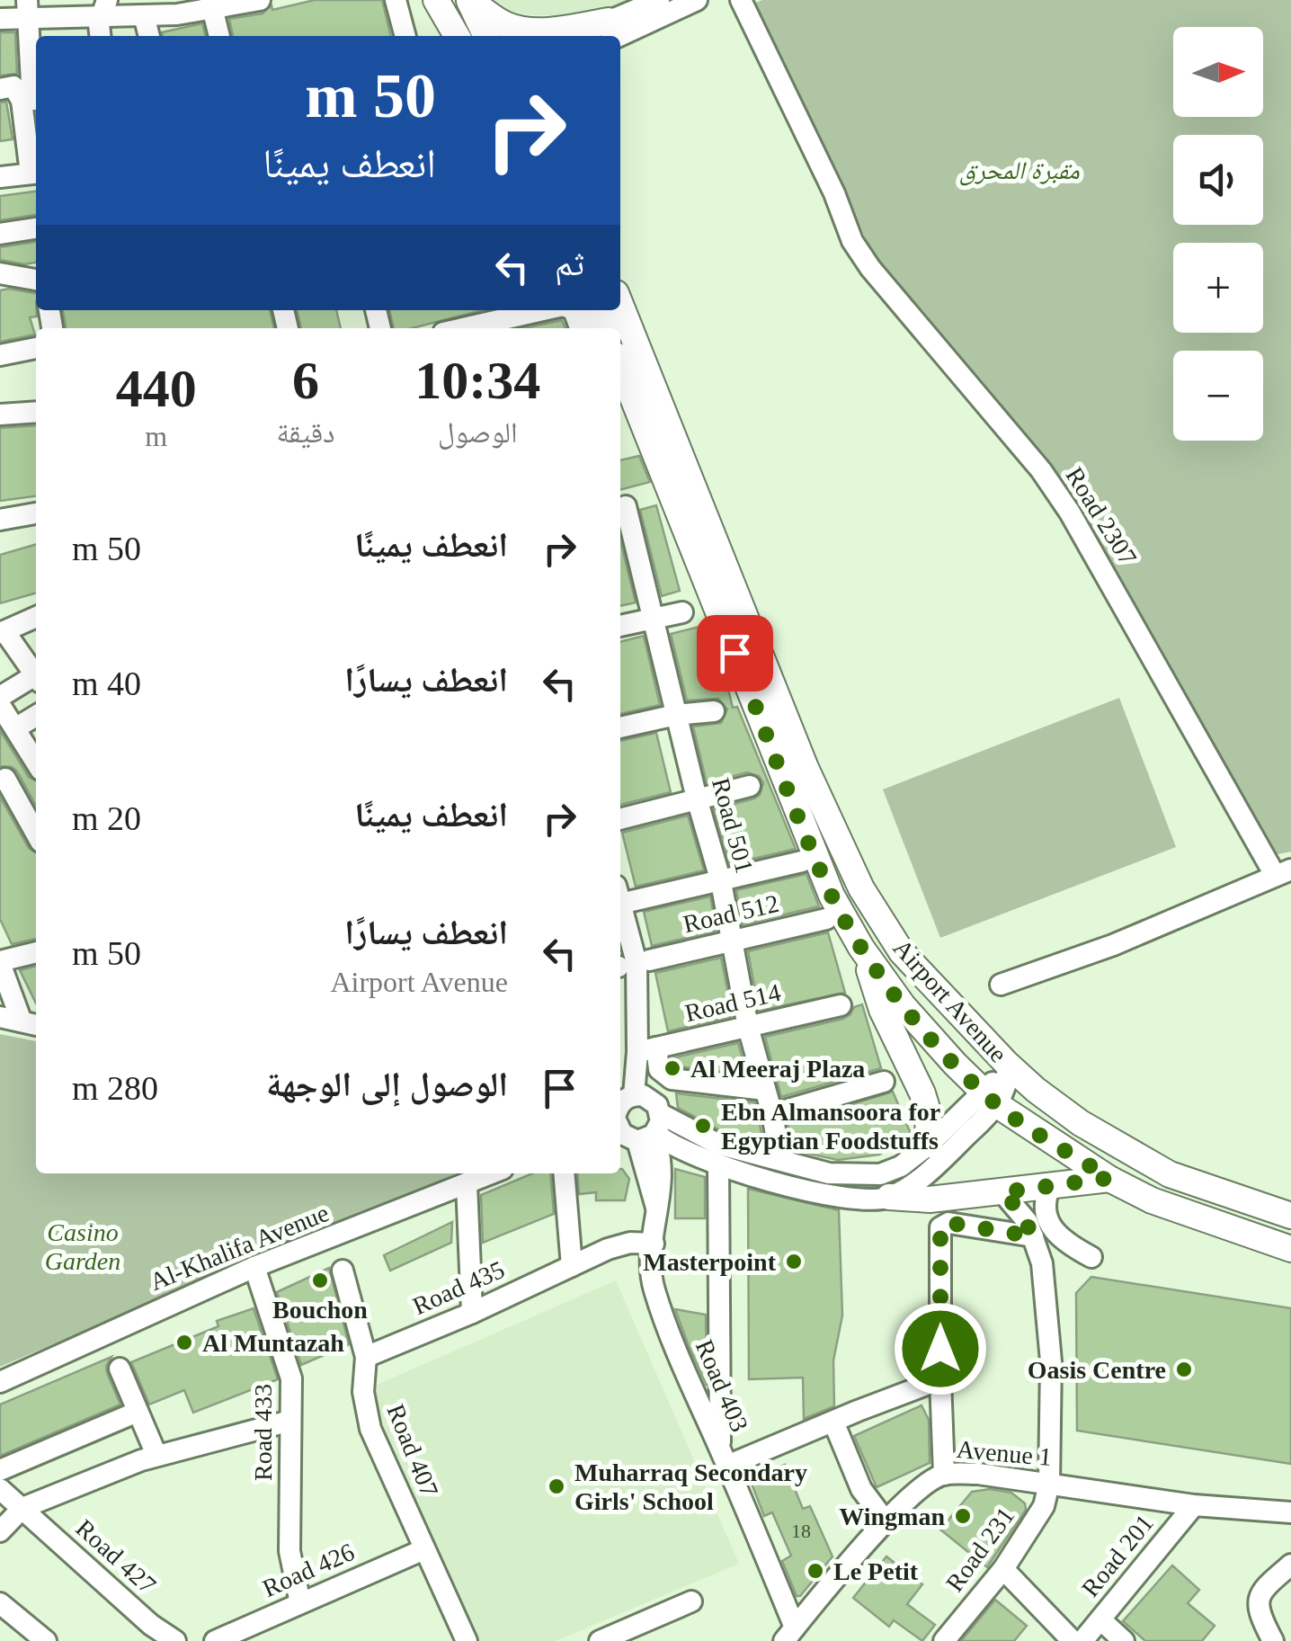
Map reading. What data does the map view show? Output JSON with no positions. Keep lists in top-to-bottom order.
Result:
{
  "streets": {
    "main road": ["Airport Avenue"],
    "street": [
      "Road 2307",
      "Road 501",
      "Road 512",
      "Road 514",
      "Al-Khalifa Avenue",
      "Road 435",
      "Road 403",
      "Road 433",
      "Road 407",
      "Avenue 1",
      "Road 231",
      "Road 201",
      "Road 427",
      "Road 426"
    ]
  },
  "crossings": [
    ["Road 501", "Road 512"],
    ["Road 501", "Road 514"],
    ["Al-Khalifa Avenue", "Road 433"],
    ["Road 435", "Road 403"],
    ["Road 435", "Road 407"],
    ["Road 403", "Avenue 1"],
    ["Road 433", "Road 427"],
    ["Road 433", "Road 426"],
    ["Road 407", "Road 426"],
    ["Avenue 1", "Road 231"],
    ["Avenue 1", "Road 201"]
  ],
  "parks": ["مقبرة المحرق", "Casino Garden"],
  "places": [
    "Al Meeraj Plaza",
    "Ebn Almansoora for Egyptian Foodstuffs",
    "Masterpoint",
    "Bouchon",
    "Al Muntazah",
    "Oasis Centre",
    "Muharraq Secondary Girls' School",
    "Wingman",
    "Le Petit"
  ],
  "house_numbers": ["18"],
  "north": "right",
  "page": {
    "map_buttons": ["+", "−"],
    "turn": ["50 m", "انعطف يمينًا"],
    "then": "ثم",
    "eta": [
      "10:34",
      "الوصول",
      "6",
      "دقيقة",
      "440",
      "m"
    ],
    "list": [
      {
        "name": "انعطف يمينًا",
        "value": "50 m"
      },
      {
        "name": "انعطف يسارًا",
        "value": "40 m"
      },
      {
        "name": "انعطف يمينًا",
        "value": "20 m"
      },
      {
        "name": "انعطف يسارًا",
        "note": "Airport Avenue",
        "value": "50 m"
      },
      {
        "name": "الوصول إلى الوجهة",
        "value": "280 m"
      }
    ]
  }
}
